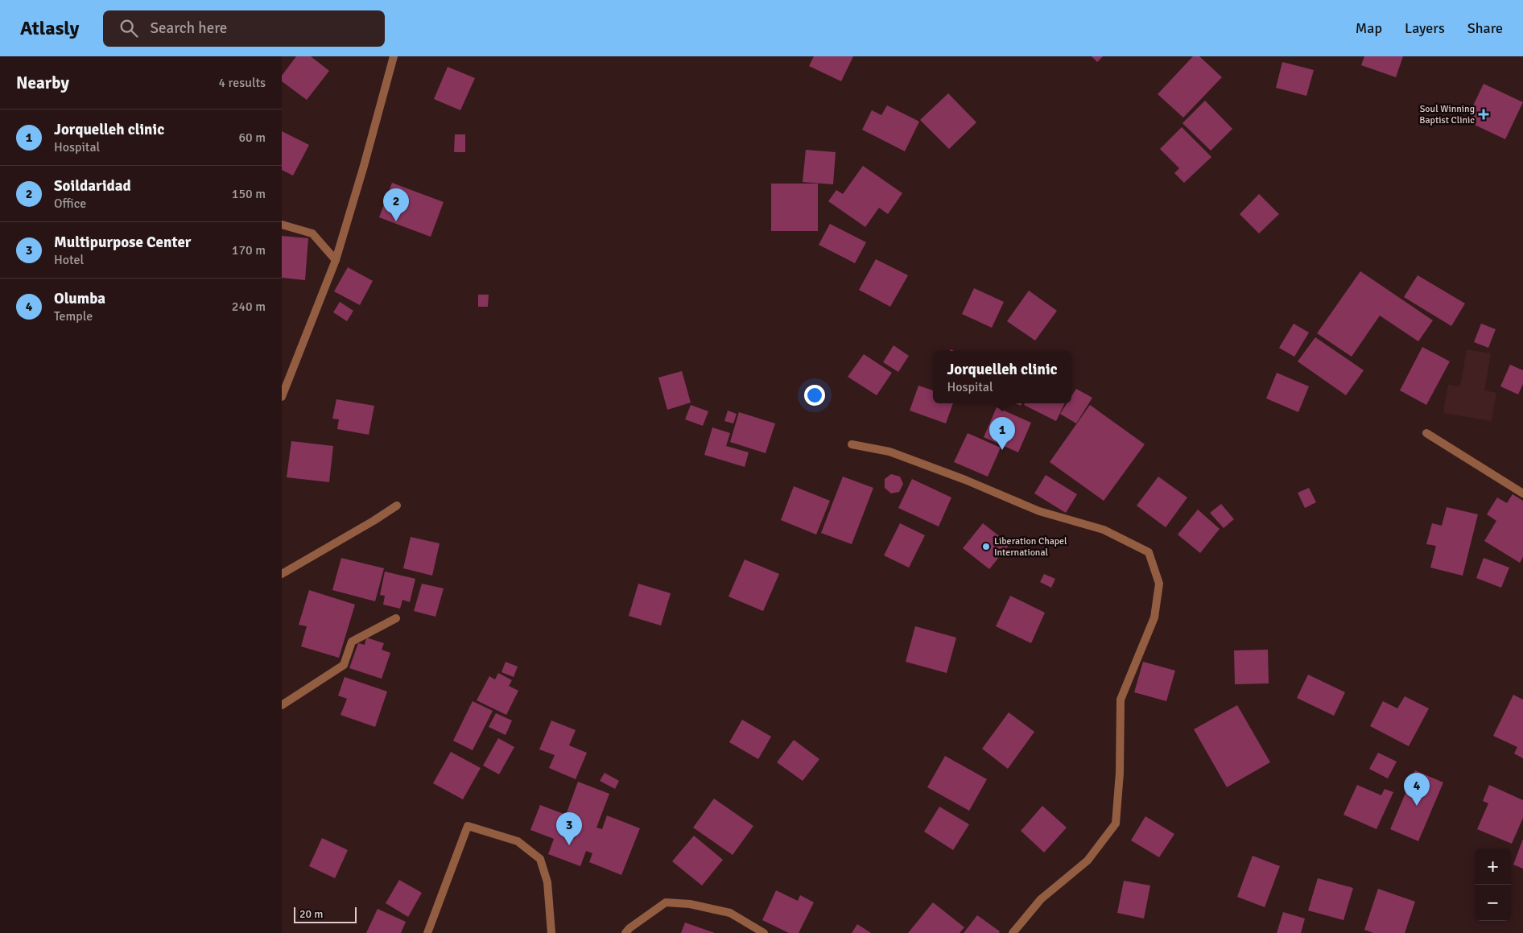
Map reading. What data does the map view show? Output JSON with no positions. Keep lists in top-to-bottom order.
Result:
{
  "places": {
    "health": ["Soul Winning Baptist Clinic"],
    "other": ["Liberation Chapel International"]
  },
  "scale_bar": "20 m",
  "page": {
    "header": "Atlasly",
    "search": "Search here",
    "nav": ["Map", "Layers", "Share"],
    "heading": ["Nearby", "4 results"],
    "list": [
      {
        "mark": "1",
        "name": "Jorquelleh clinic",
        "note": "Hospital",
        "value": "60 m"
      },
      {
        "mark": "2",
        "name": "Soildaridad",
        "note": "Office",
        "value": "150 m"
      },
      {
        "mark": "3",
        "name": "Multipurpose Center",
        "note": "Hotel",
        "value": "170 m"
      },
      {
        "mark": "4",
        "name": "Olumba",
        "note": "Temple",
        "value": "240 m"
      }
    ],
    "pins": [
      "2",
      "1",
      "4",
      "3"
    ],
    "popup": ["Jorquelleh clinic", "Hospital"],
    "map_buttons": ["+", "−"],
    "scale": "20 m"
  }
}
